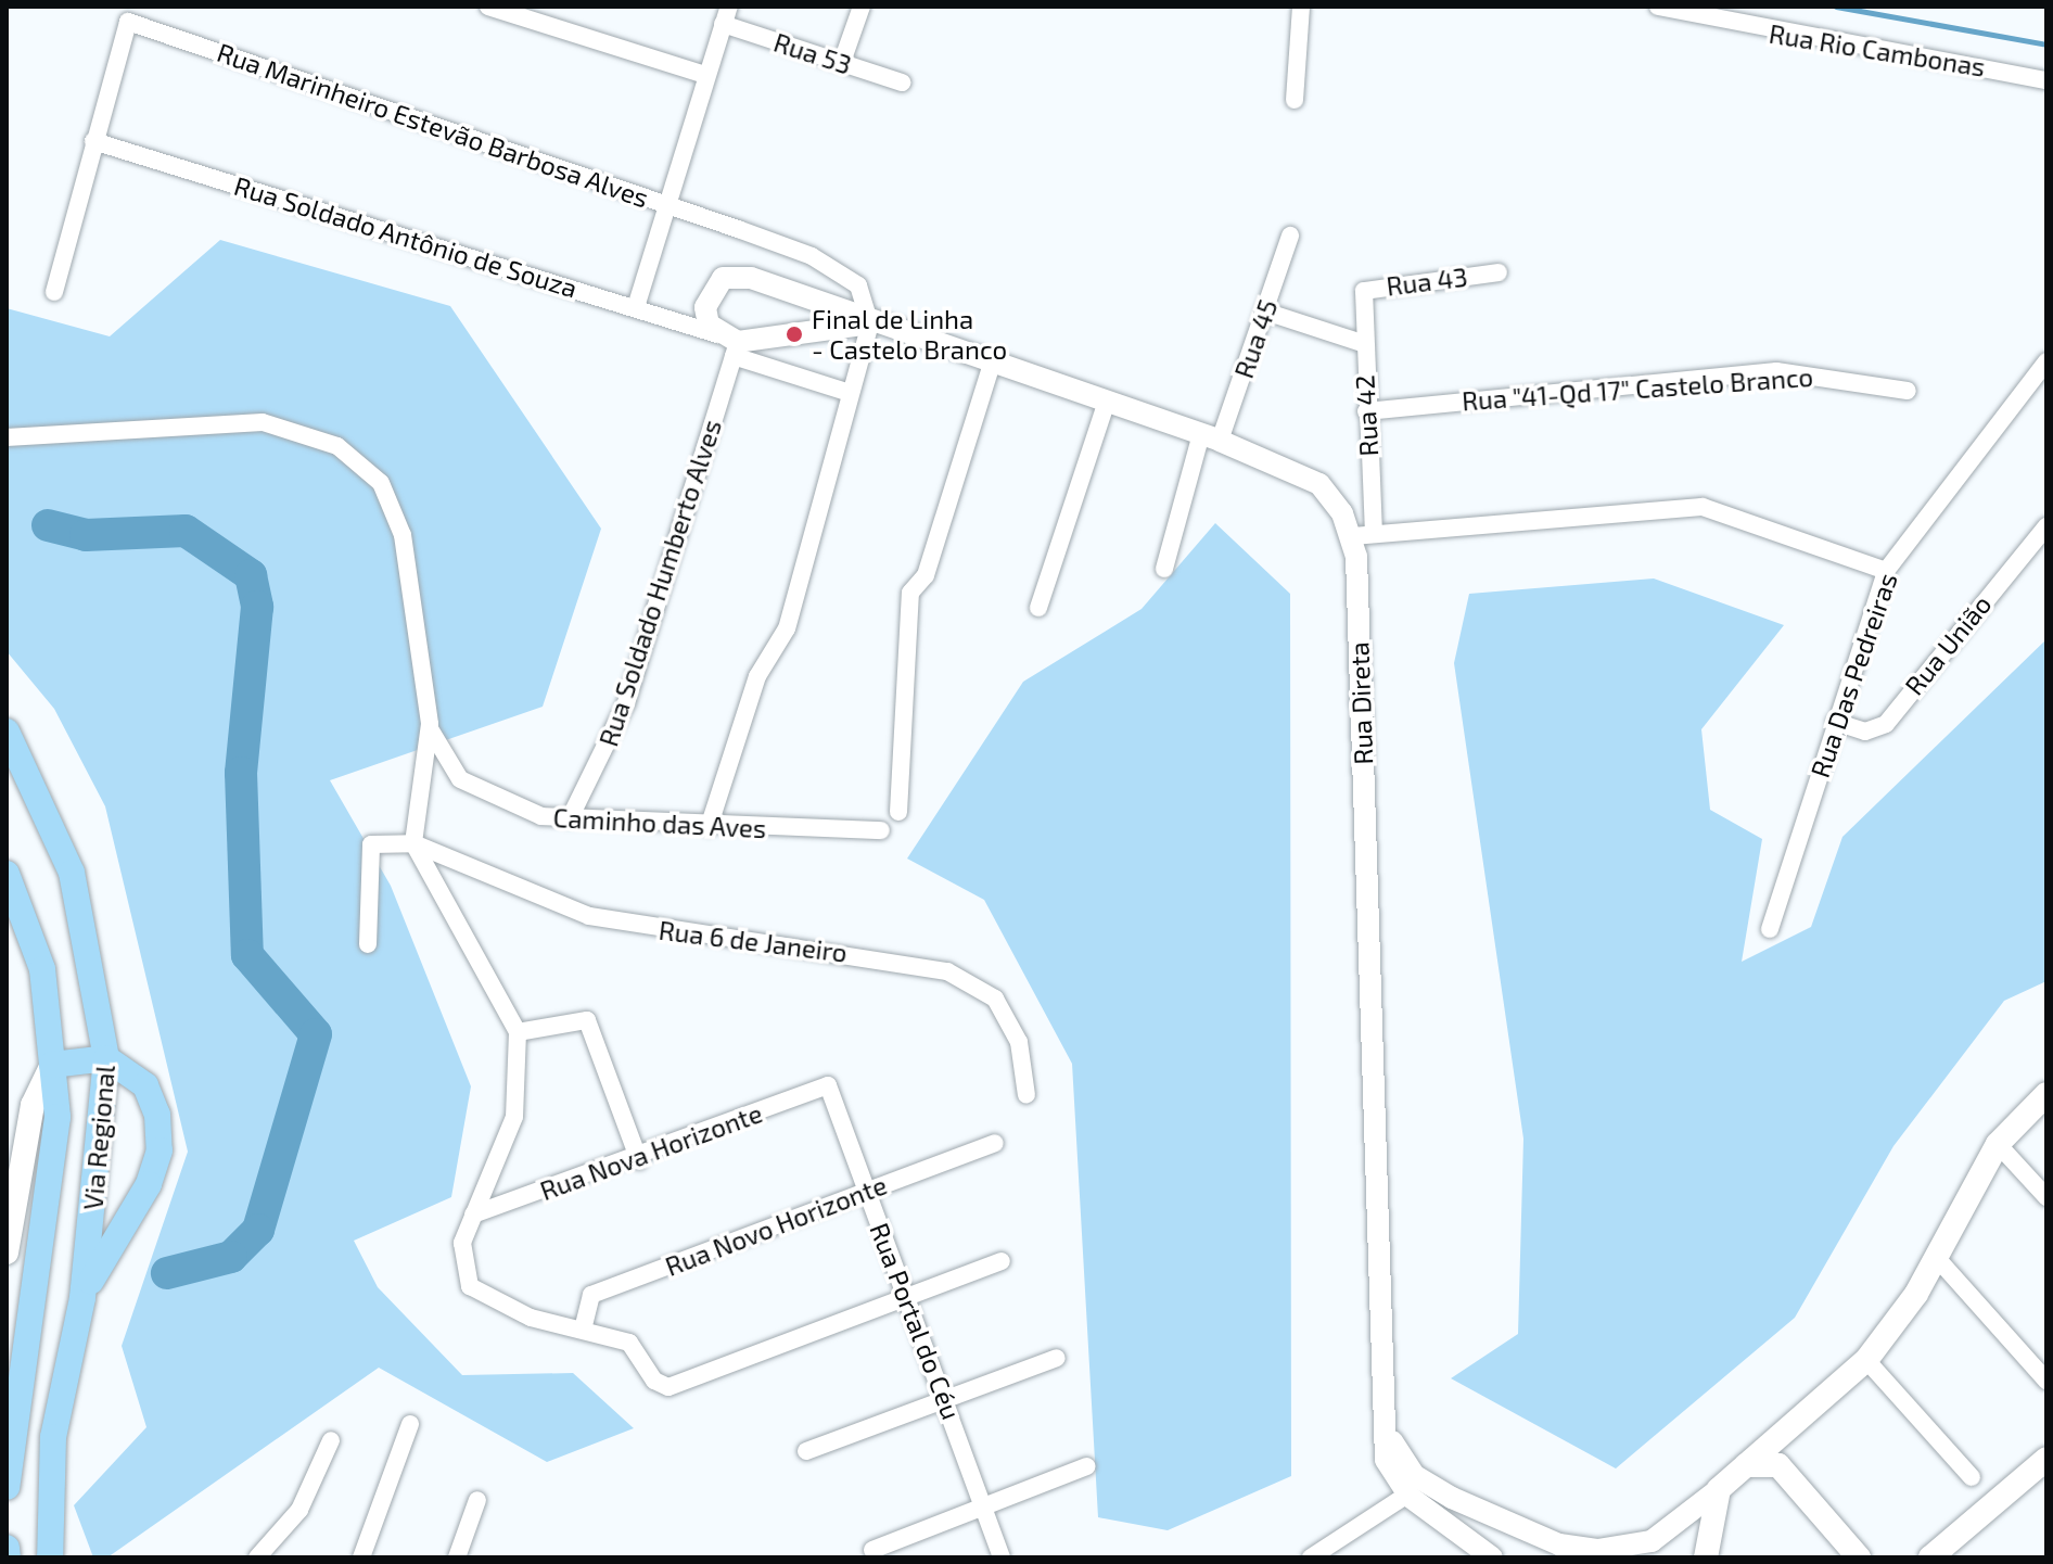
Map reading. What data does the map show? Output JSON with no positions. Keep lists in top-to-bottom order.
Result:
{
  "streets": {
    "main road": ["Via Regional"],
    "street": [
      "Rua Rio Cambonas",
      "Rua 53",
      "Rua Marinheiro Estevão Barbosa Alves",
      "Rua Soldado Antônio de Souza",
      "Rua 43",
      "Rua 45",
      "Rua \"41-Qd 17\" Castelo Branco",
      "Rua 42",
      "Rua Soldado Humberto Alves",
      "Rua União",
      "Rua Das Pedreiras",
      "Rua Direta",
      "Caminho das Aves",
      "Rua 6 de Janeiro",
      "Rua Nova Horizonte",
      "Rua Novo Horizonte",
      "Rua Portal do Céu"
    ]
  },
  "crossings": [
    ["Rua Marinheiro Estevão Barbosa Alves", "Rua Soldado Antônio de Souza"],
    ["Rua Marinheiro Estevão Barbosa Alves", "Rua Direta"],
    ["Rua Soldado Antônio de Souza", "Rua Soldado Humberto Alves"],
    ["Rua Soldado Antônio de Souza", "Rua Direta"],
    ["Rua 43", "Rua 42"],
    ["Rua 45", "Rua Direta"],
    ["Rua \"41-Qd 17\" Castelo Branco", "Rua 42"],
    ["Rua 42", "Rua Direta"],
    ["Rua Soldado Humberto Alves", "Rua Direta"],
    ["Rua Soldado Humberto Alves", "Caminho das Aves"],
    ["Rua União", "Rua Das Pedreiras"],
    ["Rua Nova Horizonte", "Rua Portal do Céu"],
    ["Rua Novo Horizonte", "Rua Portal do Céu"]
  ],
  "places": ["Final de Linha - Castelo Branco"]
}
